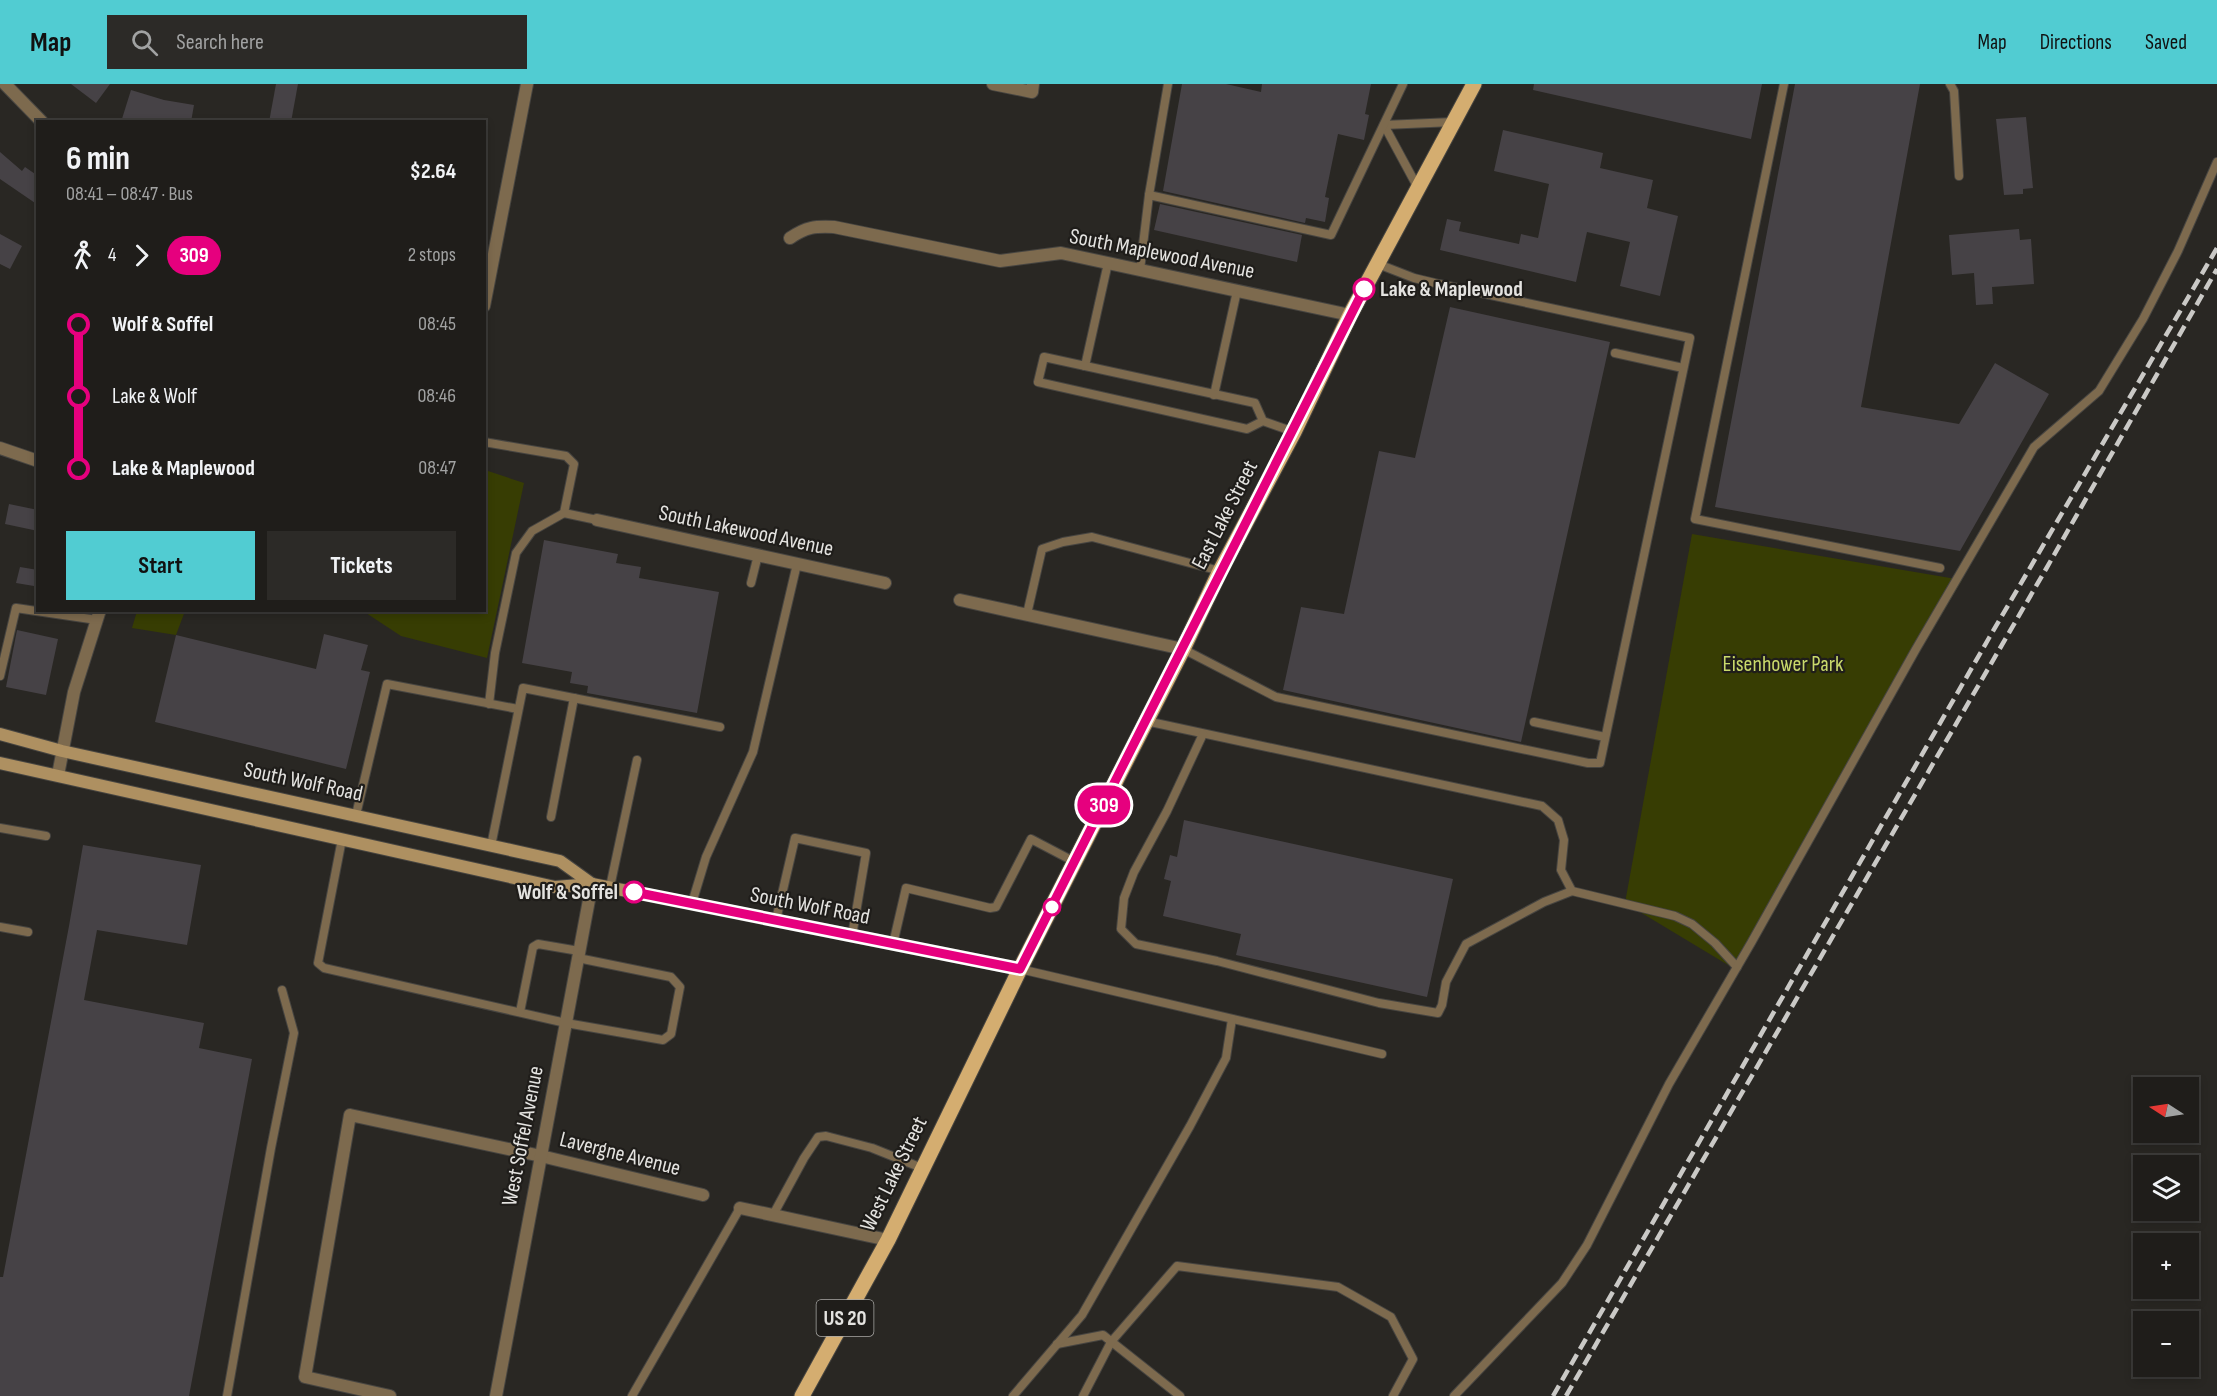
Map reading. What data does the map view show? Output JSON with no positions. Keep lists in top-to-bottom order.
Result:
{
  "streets": {
    "main road": [
      "East Lake Street",
      "South Wolf Road",
      "West Lake Street",
      "US 20"
    ],
    "street": [
      "South Maplewood Avenue",
      "South Lakewood Avenue",
      "West Soffel Avenue",
      "Lavergne Avenue"
    ]
  },
  "crossings": [
    ["South Maplewood Avenue", "East Lake Street"],
    ["East Lake Street", "South Wolf Road"],
    ["East Lake Street", "West Lake Street"],
    ["South Wolf Road", "West Soffel Avenue"],
    ["South Wolf Road", "West Lake Street"],
    ["West Soffel Avenue", "Lavergne Avenue"]
  ],
  "parks": ["Eisenhower Park"],
  "places": ["Lake & Maplewood", "Wolf & Soffel"],
  "lines": ["bus line 309"],
  "north": "left",
  "page": {
    "header": "Map",
    "search": "Search here",
    "nav": ["Map", "Directions", "Saved"],
    "on_map": "309",
    "heading": ["6 min", "08:41 – 08:47 · Bus", "$2.64"],
    "legs": ["4", "309", "2 stops"],
    "list": [
      {
        "name": "Wolf & Soffel",
        "value": "08:45"
      },
      {
        "name": "Lake & Wolf",
        "value": "08:46"
      },
      {
        "name": "Lake & Maplewood",
        "value": "08:47"
      }
    ],
    "buttons": ["Start", "Tickets"],
    "map_buttons": ["+", "−"]
  }
}
